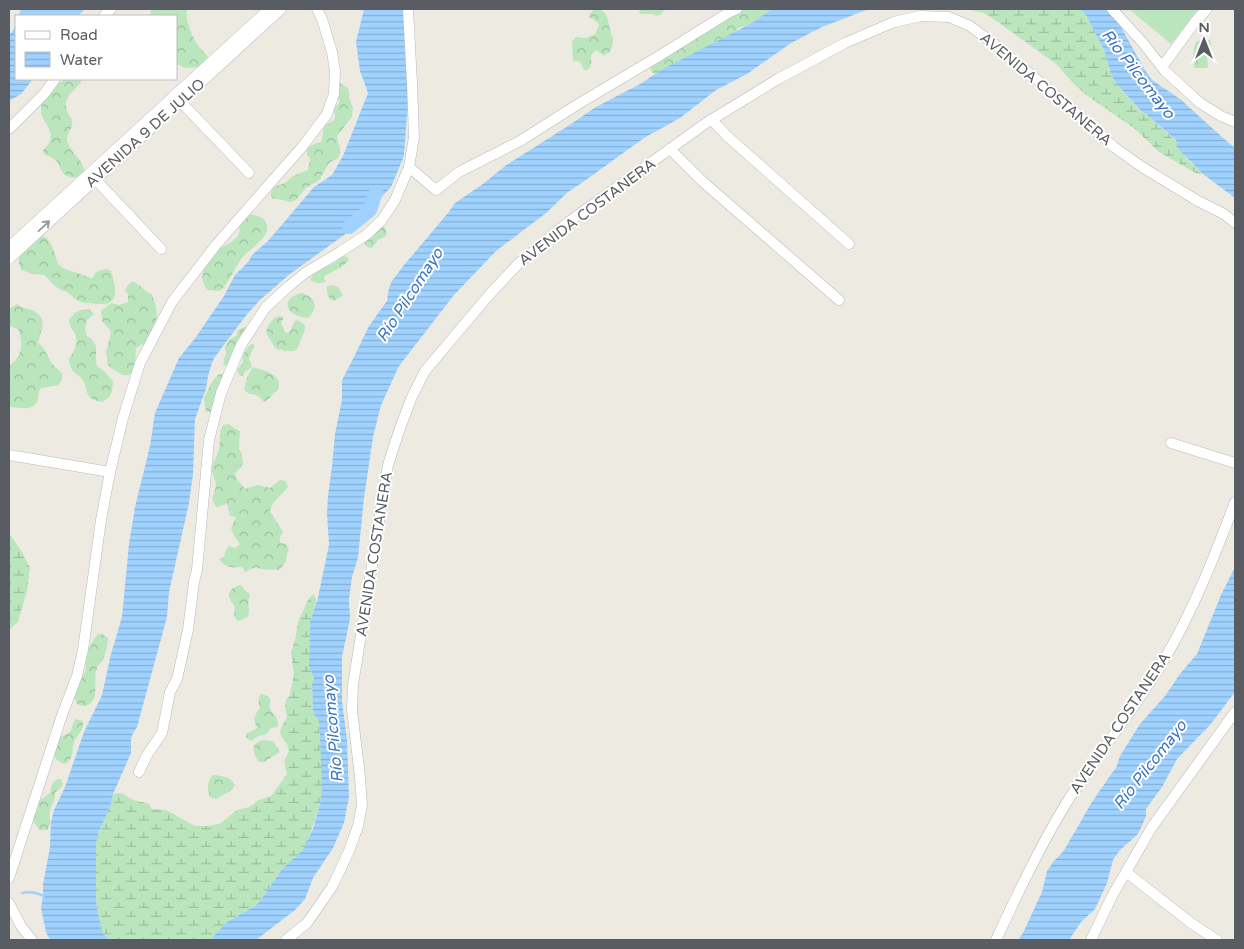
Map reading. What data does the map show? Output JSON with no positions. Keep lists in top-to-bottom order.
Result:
{
  "streets": {
    "street": ["AVENIDA COSTANERA", "AVENIDA 9 DE JULIO"]
  },
  "water": ["Río Pilcomayo"],
  "legend": ["Road", "Water"],
  "north": "top"
}
